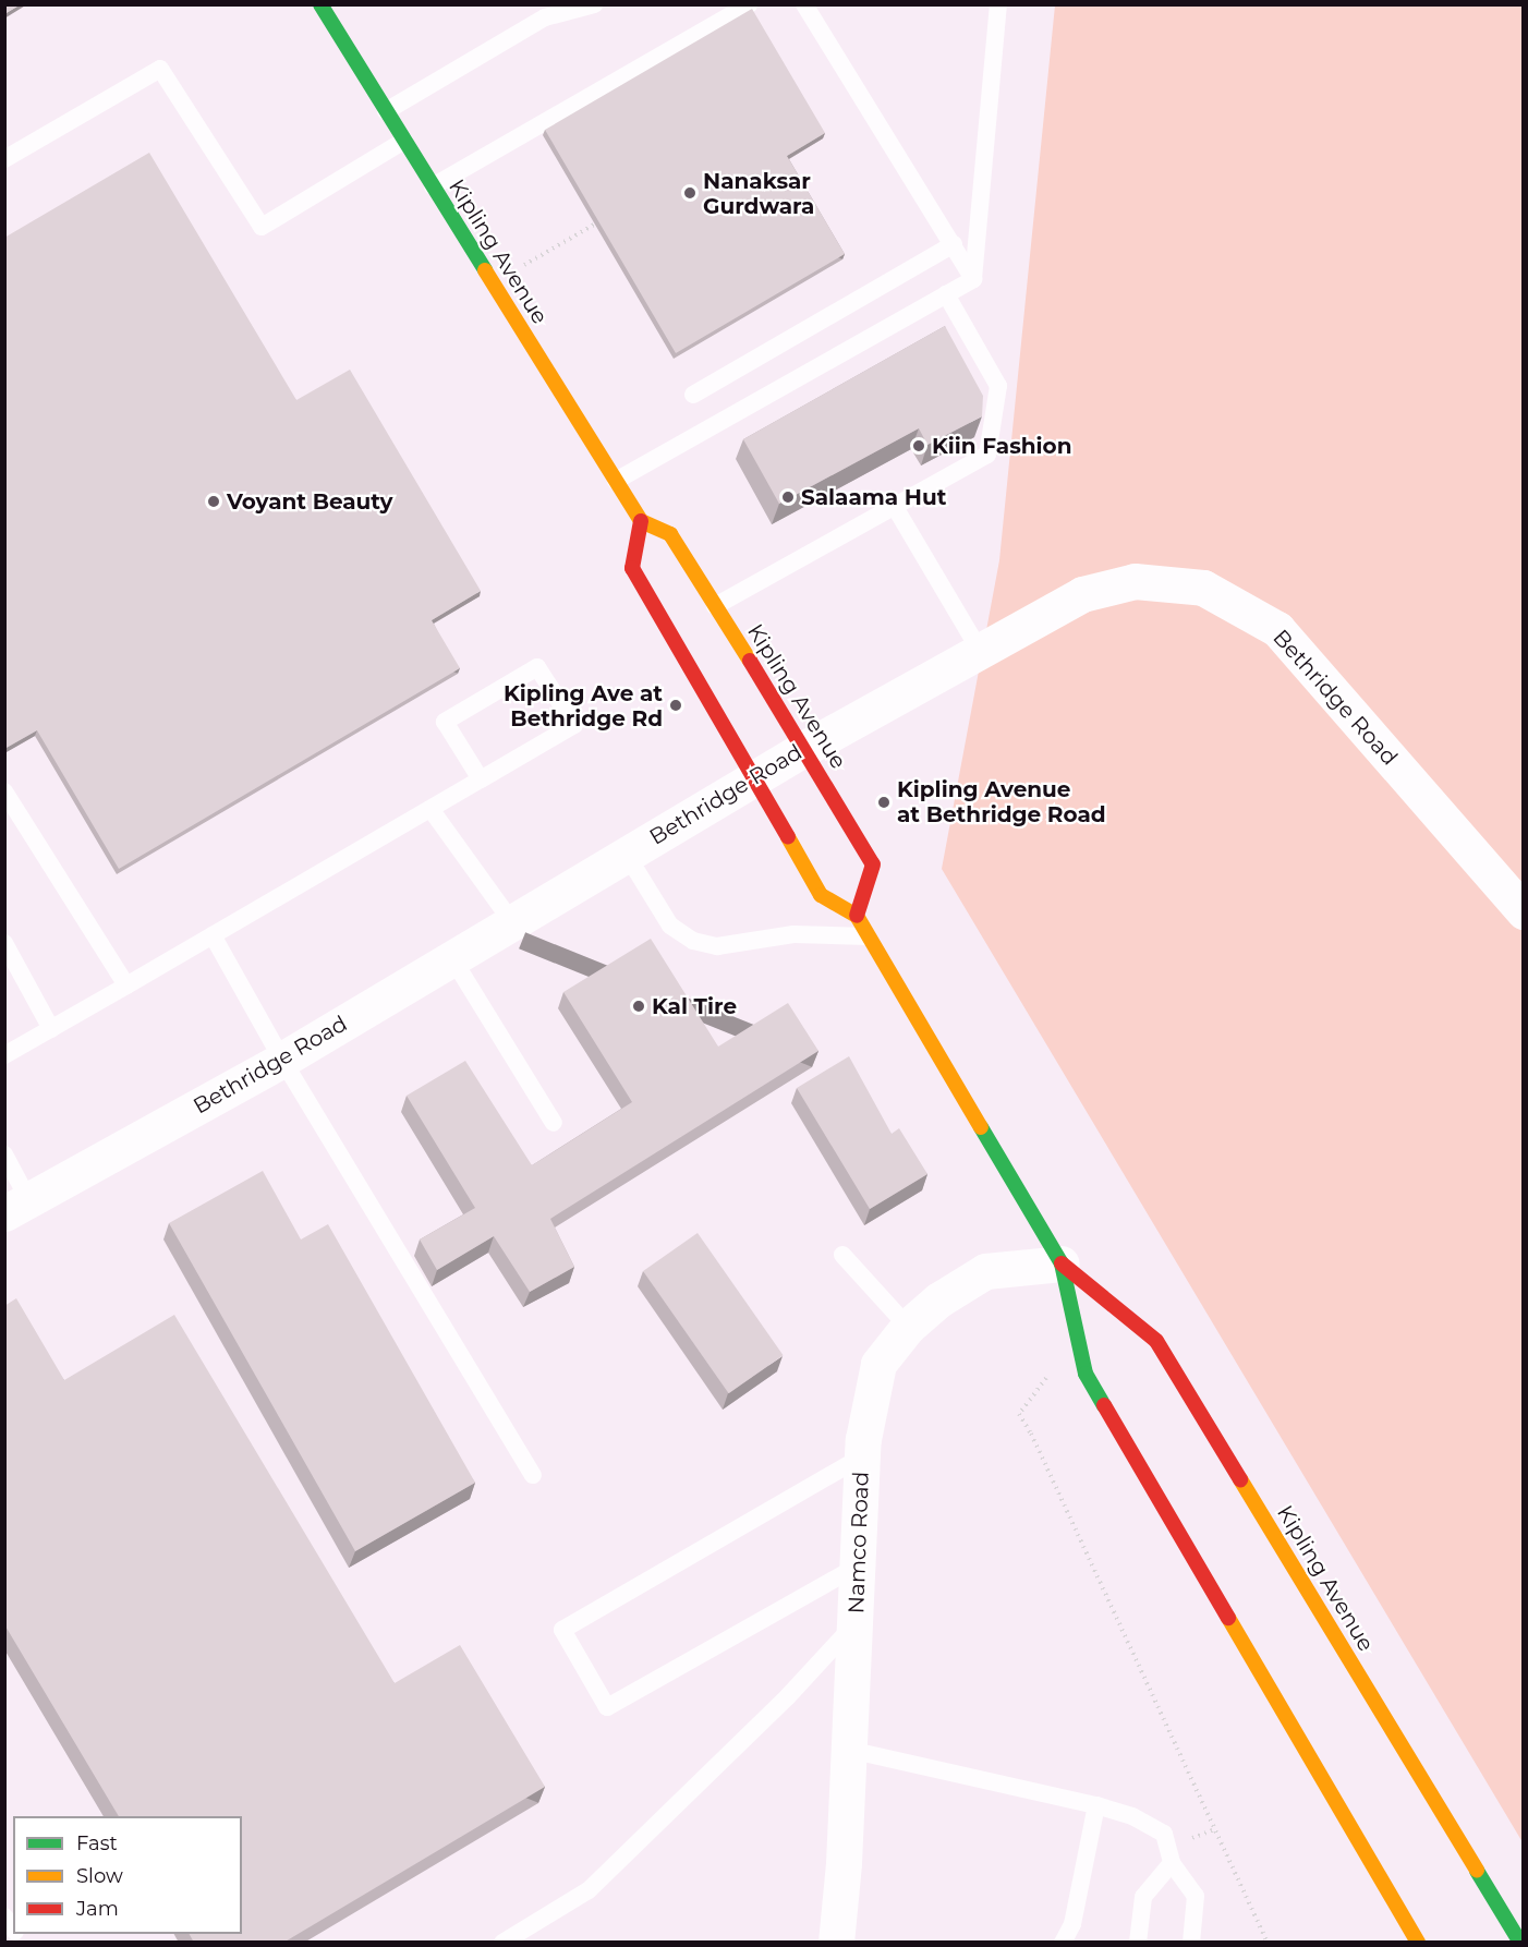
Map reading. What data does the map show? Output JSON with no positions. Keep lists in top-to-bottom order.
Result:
{
  "streets": {
    "main road": ["Kipling Avenue"],
    "street": ["Bethridge Road", "Namco Road"]
  },
  "crossings": [
    ["Kipling Avenue", "Bethridge Road"],
    ["Kipling Avenue", "Namco Road"]
  ],
  "places": [
    "Nanaksar Gurdwara",
    "Kiin Fashion",
    "Salaama Hut",
    "Voyant Beauty",
    "Kipling Ave at Bethridge Rd",
    "Kipling Avenue at Bethridge Road",
    "Kal Tire"
  ],
  "legend": ["Fast", "Slow", "Jam"]
}
